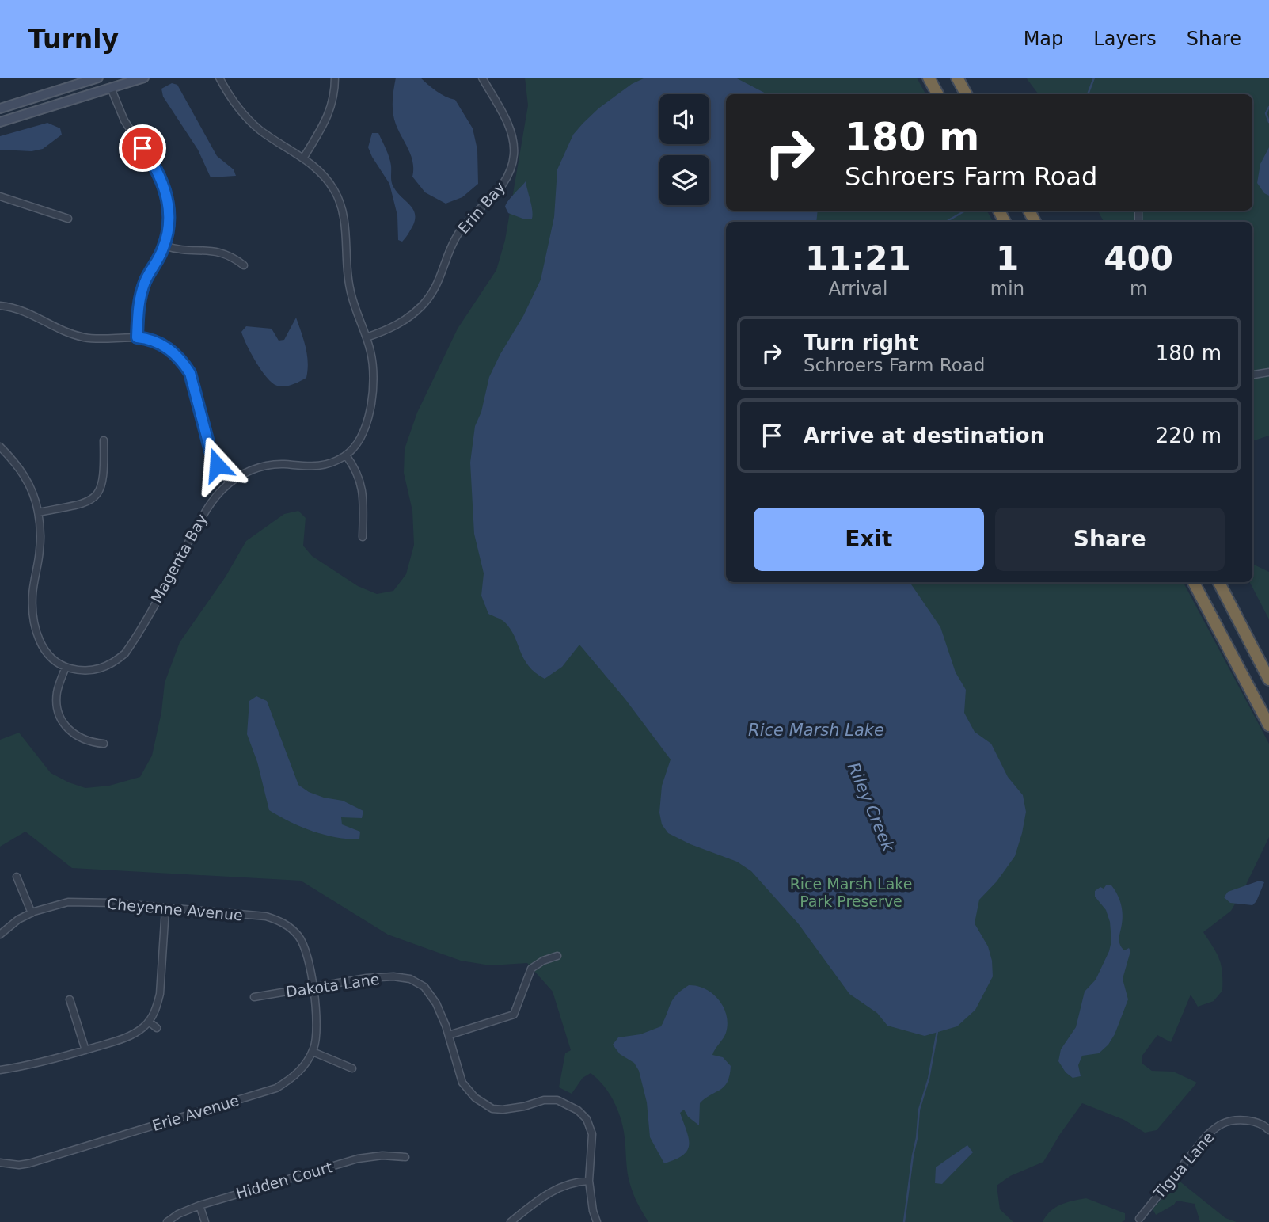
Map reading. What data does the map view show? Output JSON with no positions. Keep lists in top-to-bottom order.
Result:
{
  "streets": {
    "street": [
      "Erin Bay",
      "Magenta Bay",
      "Cheyenne Avenue",
      "Dakota Lane",
      "Erie Avenue",
      "Tigua Lane",
      "Hidden Court"
    ]
  },
  "crossings": [
    ["Erin Bay", "Magenta Bay"],
    ["Cheyenne Avenue", "Dakota Lane"],
    ["Cheyenne Avenue", "Erie Avenue"],
    ["Dakota Lane", "Erie Avenue"]
  ],
  "water": ["Rice Marsh Lake", "Riley Creek"],
  "parks": ["Rice Marsh Lake Park Preserve"],
  "page": {
    "header": "Turnly",
    "nav": ["Map", "Layers", "Share"],
    "turn": ["180 m", "Schroers Farm Road"],
    "eta": [
      "11:21",
      "Arrival",
      "1",
      "min",
      "400",
      "m"
    ],
    "list": [
      {
        "name": "Turn right",
        "note": "Schroers Farm Road",
        "value": "180 m"
      },
      {
        "name": "Arrive at destination",
        "value": "220 m"
      }
    ],
    "buttons": ["Exit", "Share"]
  }
}
